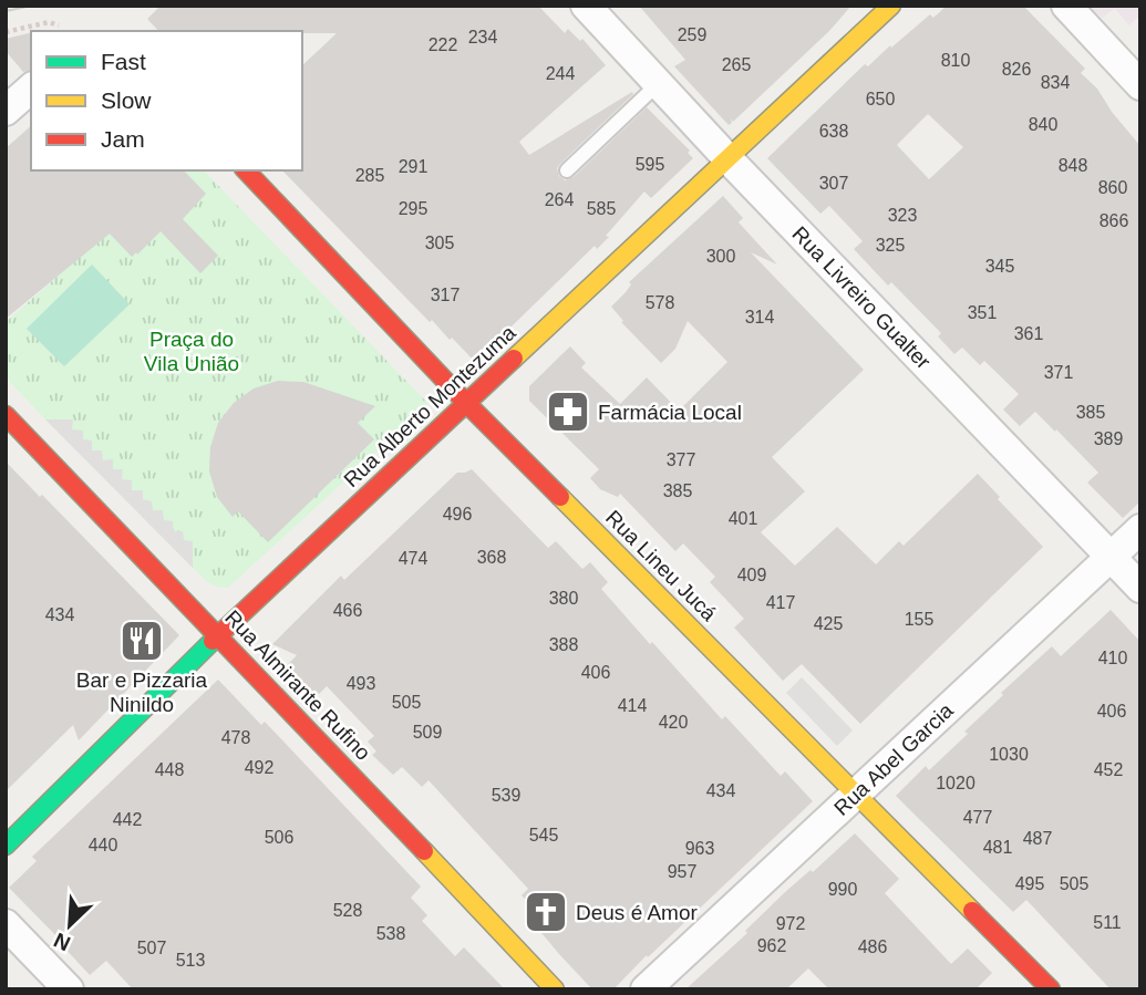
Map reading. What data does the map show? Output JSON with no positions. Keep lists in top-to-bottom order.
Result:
{
  "streets": {
    "street": [
      "Rua Livreiro Gualter",
      "Rua Alberto Montezuma",
      "Rua Lineu Jucá",
      "Rua Almirante Rufino",
      "Rua Abel Garcia"
    ]
  },
  "crossings": [
    ["Rua Livreiro Gualter", "Rua Alberto Montezuma"],
    ["Rua Livreiro Gualter", "Rua Abel Garcia"],
    ["Rua Alberto Montezuma", "Rua Lineu Jucá"],
    ["Rua Alberto Montezuma", "Rua Almirante Rufino"],
    ["Rua Lineu Jucá", "Rua Abel Garcia"]
  ],
  "parks": ["Praça do Vila União"],
  "places": {
    "pharmacy": ["Farmácia Local"],
    "restaurant": ["Bar e Pizzaria Ninildo"],
    "church": ["Deus é Amor"]
  },
  "house_numbers": [
    "259",
    "234",
    "222",
    "810",
    "265",
    "826",
    "244",
    "834",
    "650",
    "840",
    "638",
    "595",
    "848",
    "291",
    "285",
    "307",
    "860",
    "264",
    "295",
    "585",
    "323",
    "866",
    "305",
    "325",
    "300",
    "345",
    "317",
    "578",
    "351",
    "314",
    "361",
    "371",
    "385",
    "389",
    "377",
    "385",
    "496",
    "401",
    "368",
    "474",
    "409",
    "380",
    "417",
    "466",
    "434",
    "155",
    "425",
    "388",
    "410",
    "406",
    "493",
    "505",
    "414",
    "406",
    "420",
    "509",
    "478",
    "1030",
    "492",
    "448",
    "452",
    "1020",
    "434",
    "539",
    "477",
    "442",
    "545",
    "506",
    "487",
    "440",
    "481",
    "963",
    "957",
    "495",
    "505",
    "990",
    "528",
    "511",
    "972",
    "538",
    "962",
    "486",
    "507",
    "513"
  ],
  "legend": ["Fast", "Slow", "Jam"],
  "north": "bottom left"
}
